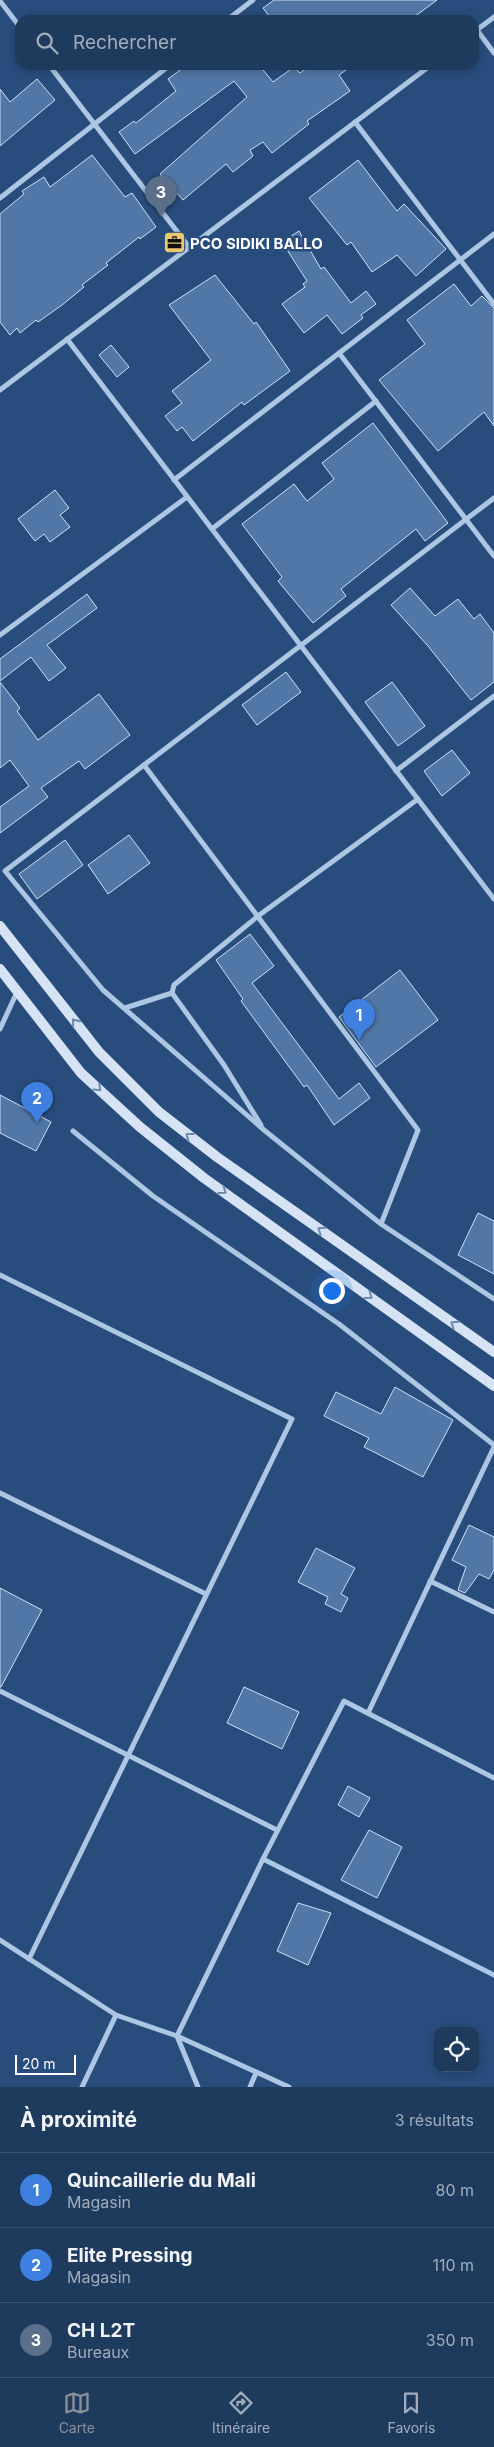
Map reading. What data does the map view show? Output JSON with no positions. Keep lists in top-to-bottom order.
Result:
{
  "places": {
    "office": ["PCO SIDIKI BALLO"]
  },
  "scale_bar": "20 m",
  "page": {
    "search": "Rechercher",
    "pins": ["3", "1", "2"],
    "scale": "20 m",
    "heading": ["À proximité", "3 résultats"],
    "list": [
      {
        "mark": "1",
        "name": "Quincaillerie du Mali",
        "note": "Magasin",
        "value": "80 m"
      },
      {
        "mark": "2",
        "name": "Elite Pressing",
        "note": "Magasin",
        "value": "110 m"
      },
      {
        "mark": "3",
        "name": "CH L2T",
        "note": "Bureaux",
        "value": "350 m"
      }
    ],
    "nav": ["Carte", "Itinéraire", "Favoris"]
  }
}
